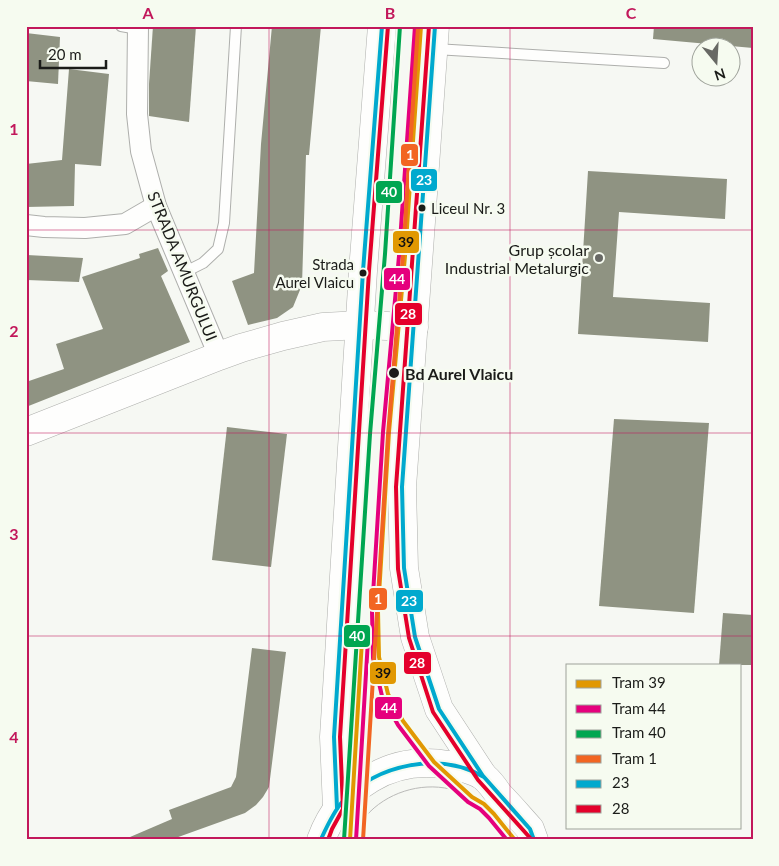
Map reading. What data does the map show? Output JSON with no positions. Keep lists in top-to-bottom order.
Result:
{
  "streets": {
    "street": ["STRADA AMURGULUI"]
  },
  "places": [
    "Liceul Nr. 3",
    "Grup școlar Industrial Metalurgic",
    "Strada Aurel Vlaicu",
    "Bd Aurel Vlaicu"
  ],
  "lines": [
    "tram line 39",
    "tram line 44",
    "tram line 40",
    "transit line 23",
    "transit line 28",
    "tram line 1"
  ],
  "legend": [
    "Tram 39",
    "Tram 44",
    "Tram 40",
    "Tram 1",
    "23",
    "28"
  ],
  "scale_bar": "20 m",
  "north": "bottom",
  "grid": {
    "columns": ["A", "B", "C"],
    "rows": [
      "1",
      "2",
      "3",
      "4"
    ]
  }
}
